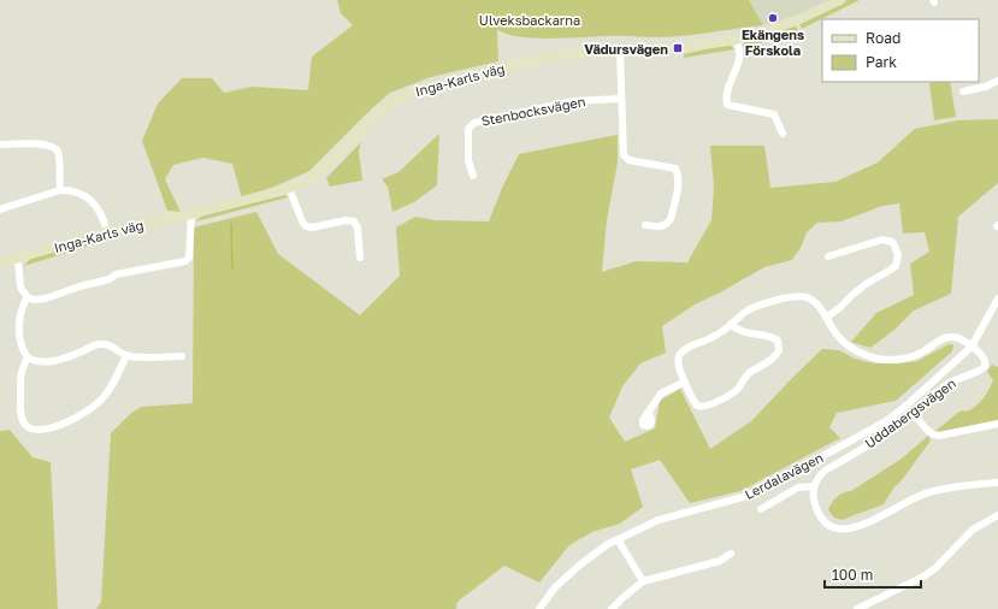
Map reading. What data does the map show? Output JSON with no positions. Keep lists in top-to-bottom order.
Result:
{
  "streets": {
    "street": [
      "Inga-Karls väg",
      "Stenbocksvägen",
      "Uddabergsvägen",
      "Lerdalavägen"
    ]
  },
  "crossings": [
    ["Uddabergsvägen", "Lerdalavägen"]
  ],
  "parks": ["Ulveksbackarna"],
  "places": {
    "other": ["Ekängens Förskola"],
    "transit": ["Vädursvägen"]
  },
  "legend": ["Road", "Park"],
  "scale_bar": "100 m"
}
